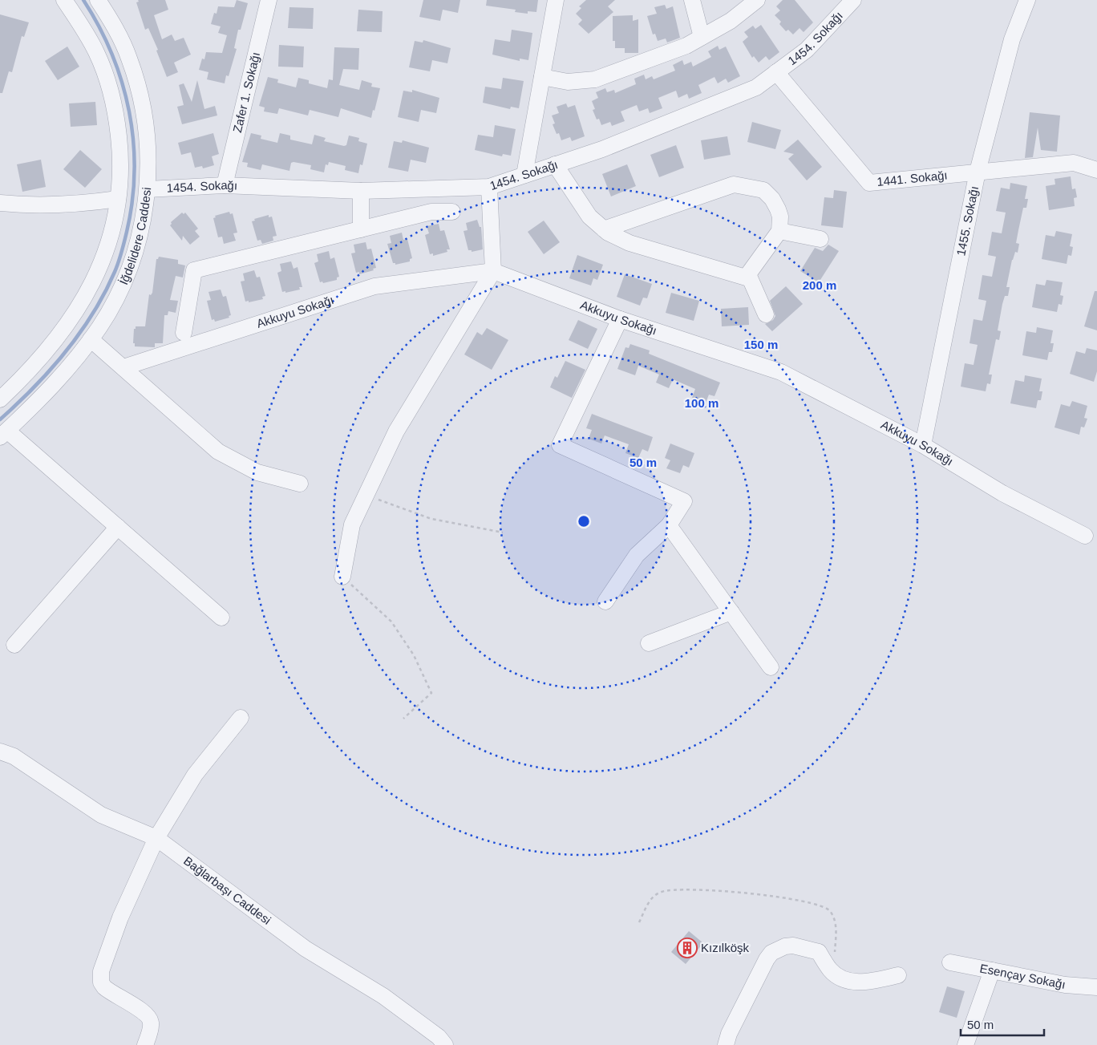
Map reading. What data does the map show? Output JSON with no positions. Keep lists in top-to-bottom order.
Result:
{
  "streets": {
    "street": [
      "1454. Sokağı",
      "Zafer 1. Sokağı",
      "1441. Sokağı",
      "1455. Sokağı",
      "İğdelidere Caddesi",
      "Akkuyu Sokağı",
      "Bağlarbaşı Caddesi",
      "Esençay Sokağı"
    ]
  },
  "crossings": [
    ["1454. Sokağı", "Zafer 1. Sokağı"],
    ["1454. Sokağı", "1441. Sokağı"],
    ["1454. Sokağı", "İğdelidere Caddesi"],
    ["1441. Sokağı", "1455. Sokağı"],
    ["1455. Sokağı", "Akkuyu Sokağı"]
  ],
  "places": {
    "building": ["Kızılköşk"]
  },
  "scale_bar": "50 m",
  "rings": [
    "200 m",
    "150 m",
    "100 m",
    "50 m"
  ]
}
